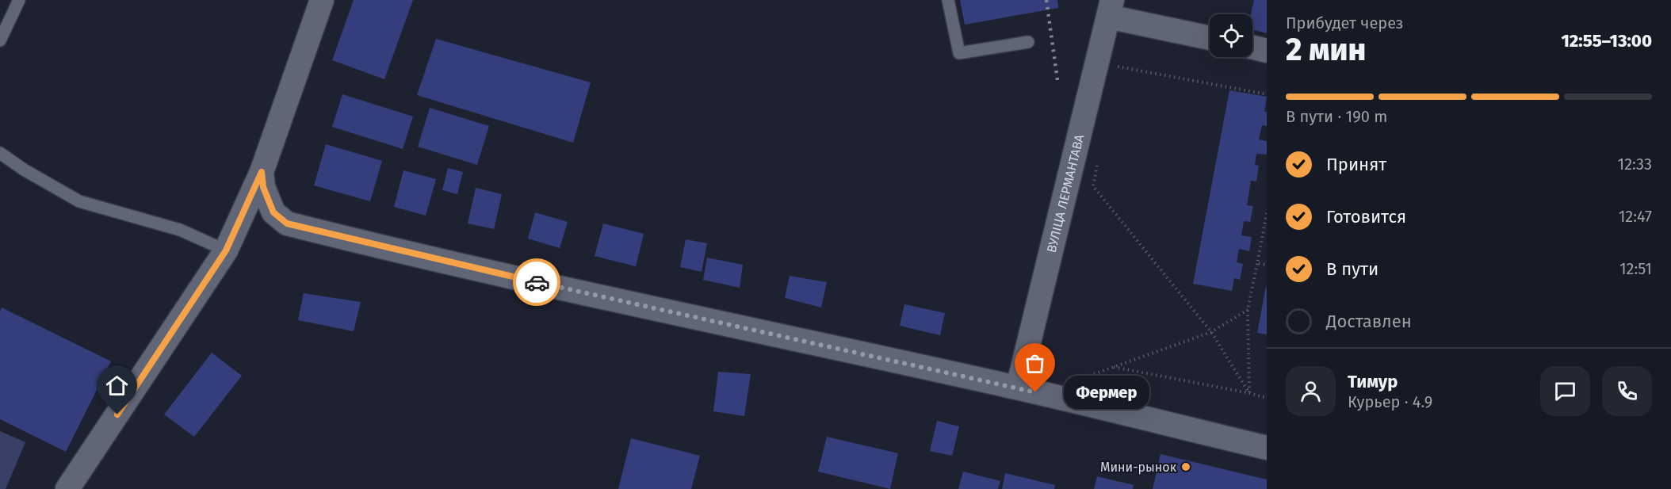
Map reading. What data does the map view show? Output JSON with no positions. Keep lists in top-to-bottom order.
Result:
{
  "streets": {
    "street": ["ВУЛІЦА ЛЕРМАНТАВА"]
  },
  "places": ["Фермер", "Мини-рынок"],
  "page": {
    "heading": ["2 мин", "Прибудет через", "12:55–13:00"],
    "panel": ["Тимур", "Курьер · 4.9"],
    "bar": "В пути · 190 m",
    "list": [
      ["Принят", "12:33"],
      ["Готовится", "12:47"],
      ["В пути", "12:51"],
      "Доставлен"
    ],
    "bubble": "Фермер"
  }
}
